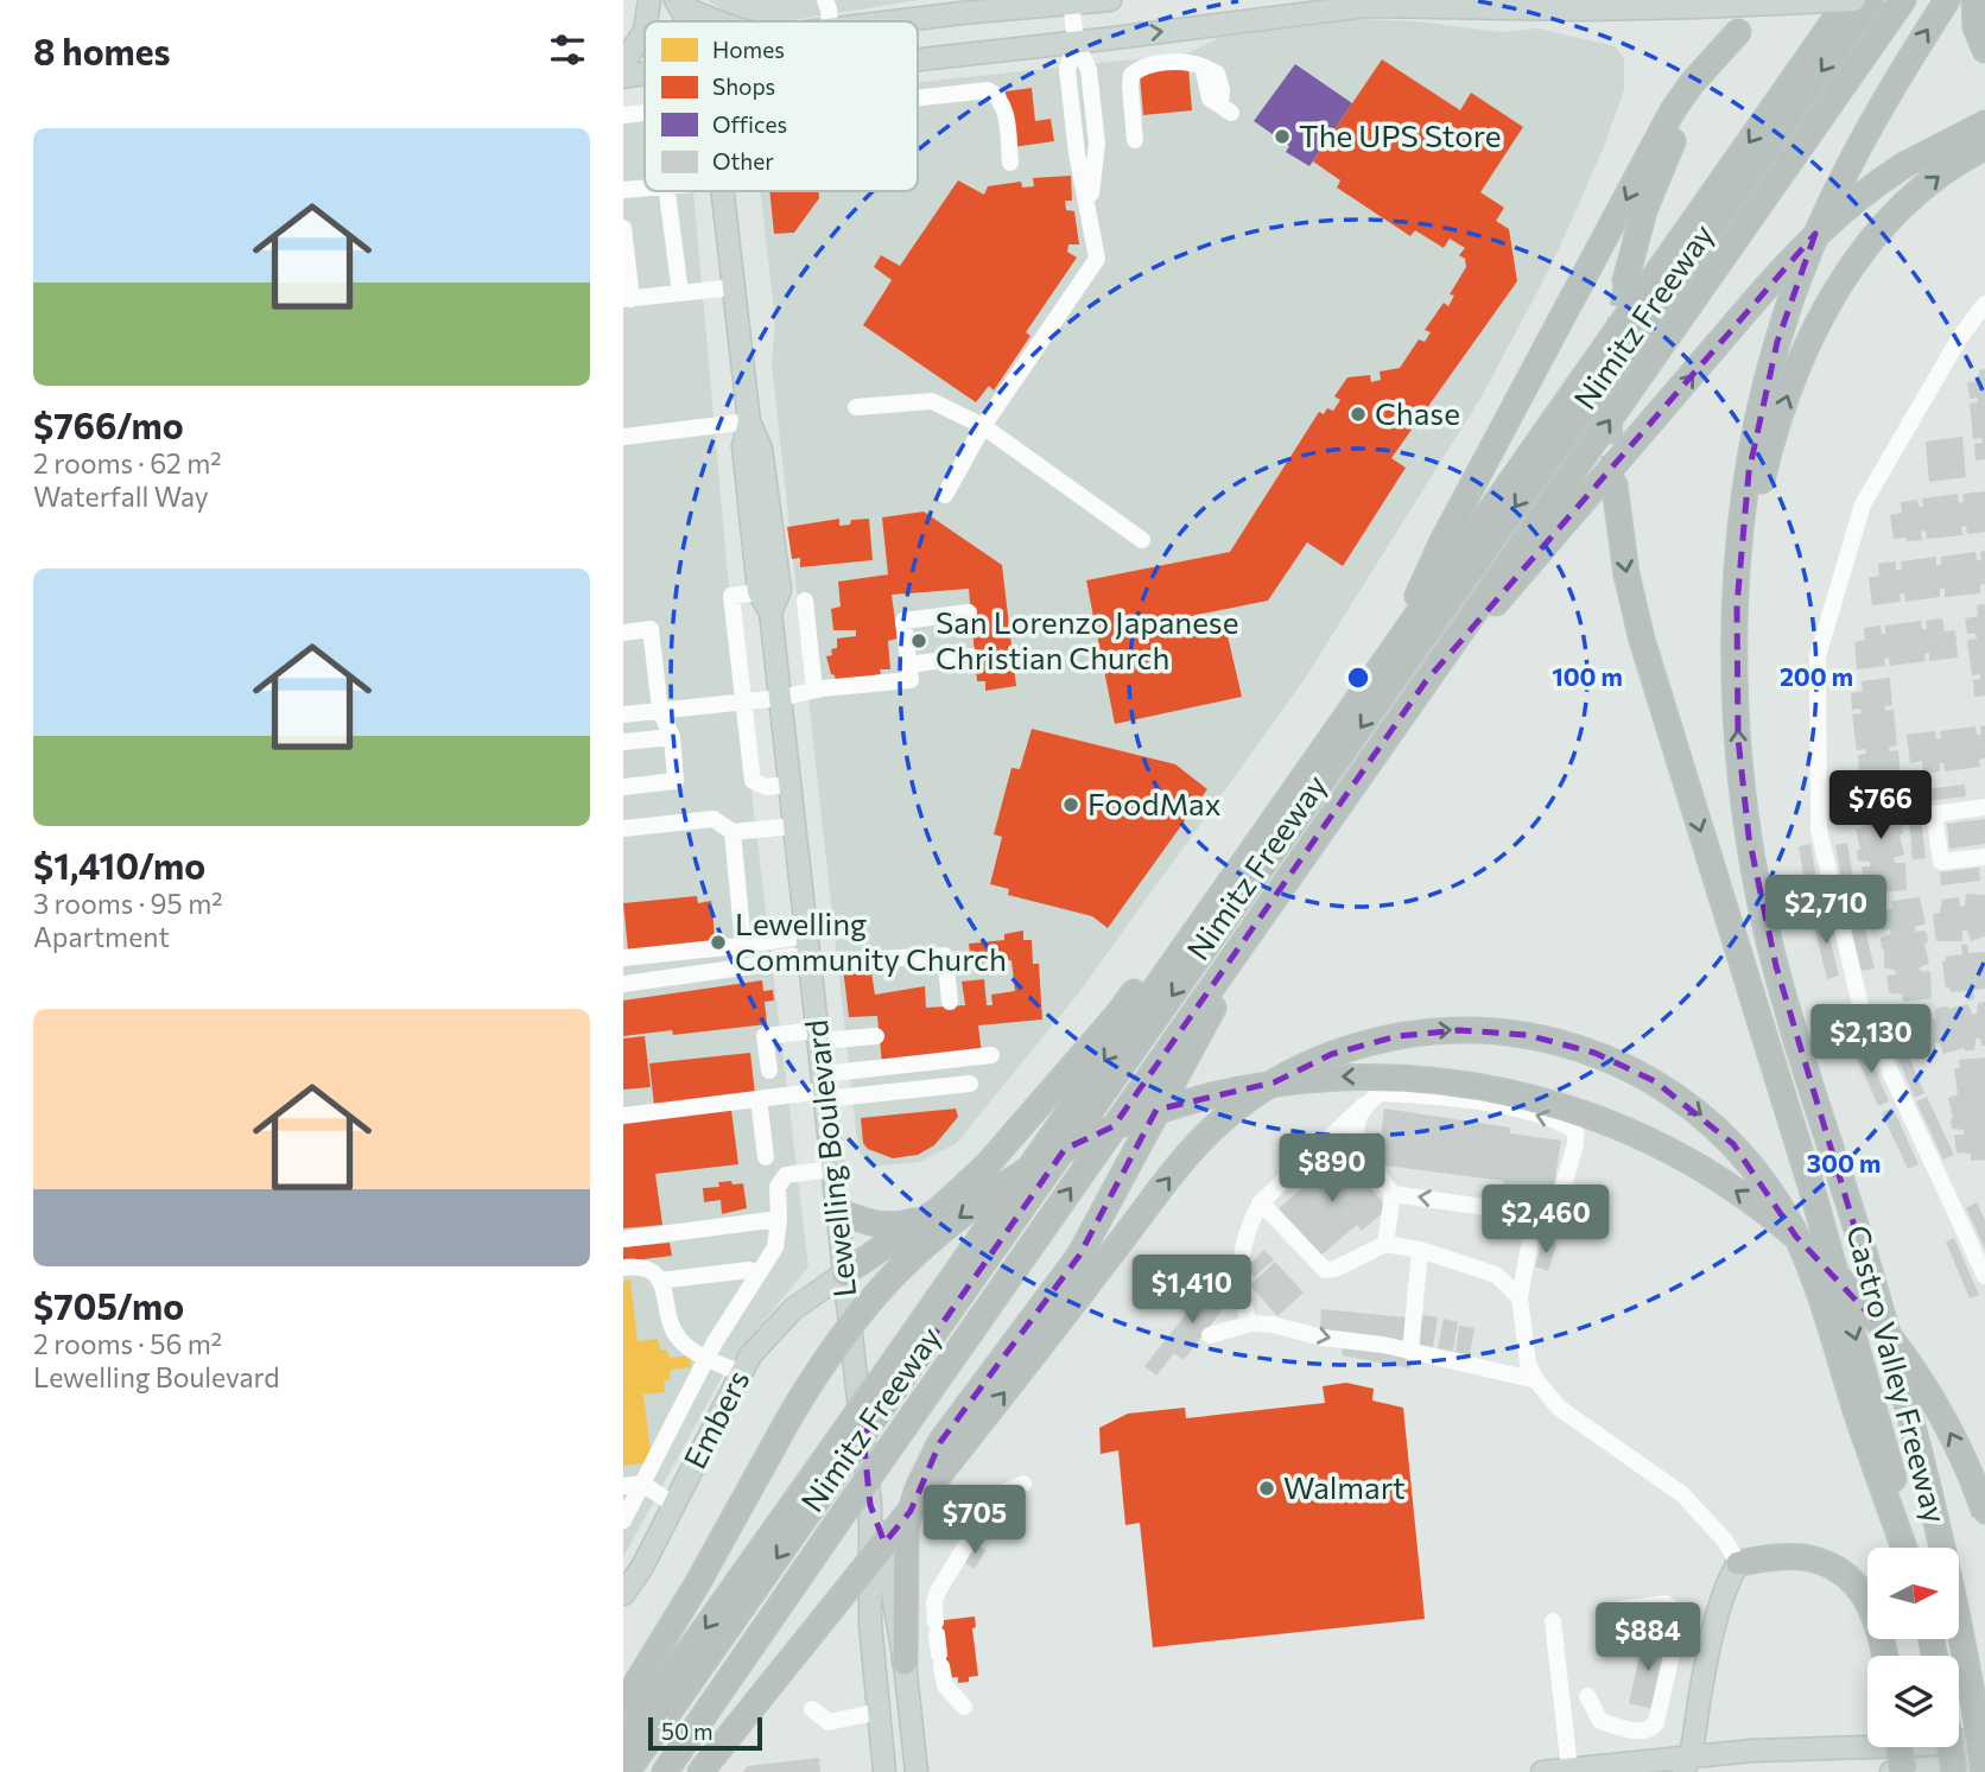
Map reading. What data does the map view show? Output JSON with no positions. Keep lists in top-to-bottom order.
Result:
{
  "streets": {
    "highway": ["Nimitz Freeway", "Castro Valley Freeway"],
    "main road": ["Lewelling Boulevard", "Embers"]
  },
  "crossings": [
    ["Nimitz Freeway", "Lewelling Boulevard"],
    ["Lewelling Boulevard", "Embers"]
  ],
  "places": [
    "The UPS Store",
    "Chase",
    "San Lorenzo Japanese Christian Church",
    "FoodMax",
    "Lewelling Community Church",
    "Walmart"
  ],
  "legend": [
    "Homes",
    "Shops",
    "Offices",
    "Other"
  ],
  "scale_bar": "50 m",
  "north": "right",
  "page": {
    "heading": "8 homes",
    "list": [
      {
        "name": "$766/mo",
        "note": "2 rooms · 62 m² · Waterfall Way"
      },
      {
        "name": "$1,410/mo",
        "note": "3 rooms · 95 m² · Apartment"
      },
      {
        "name": "$705/mo",
        "note": "2 rooms · 56 m² · Lewelling Boulevard"
      }
    ],
    "price": [
      "$766",
      "$2,710",
      "$2,130",
      "$890",
      "$2,460",
      "$1,410",
      "$705",
      "$884"
    ],
    "scale": "50 m"
  },
  "rings": ["100 m", "200 m", "300 m"]
}
